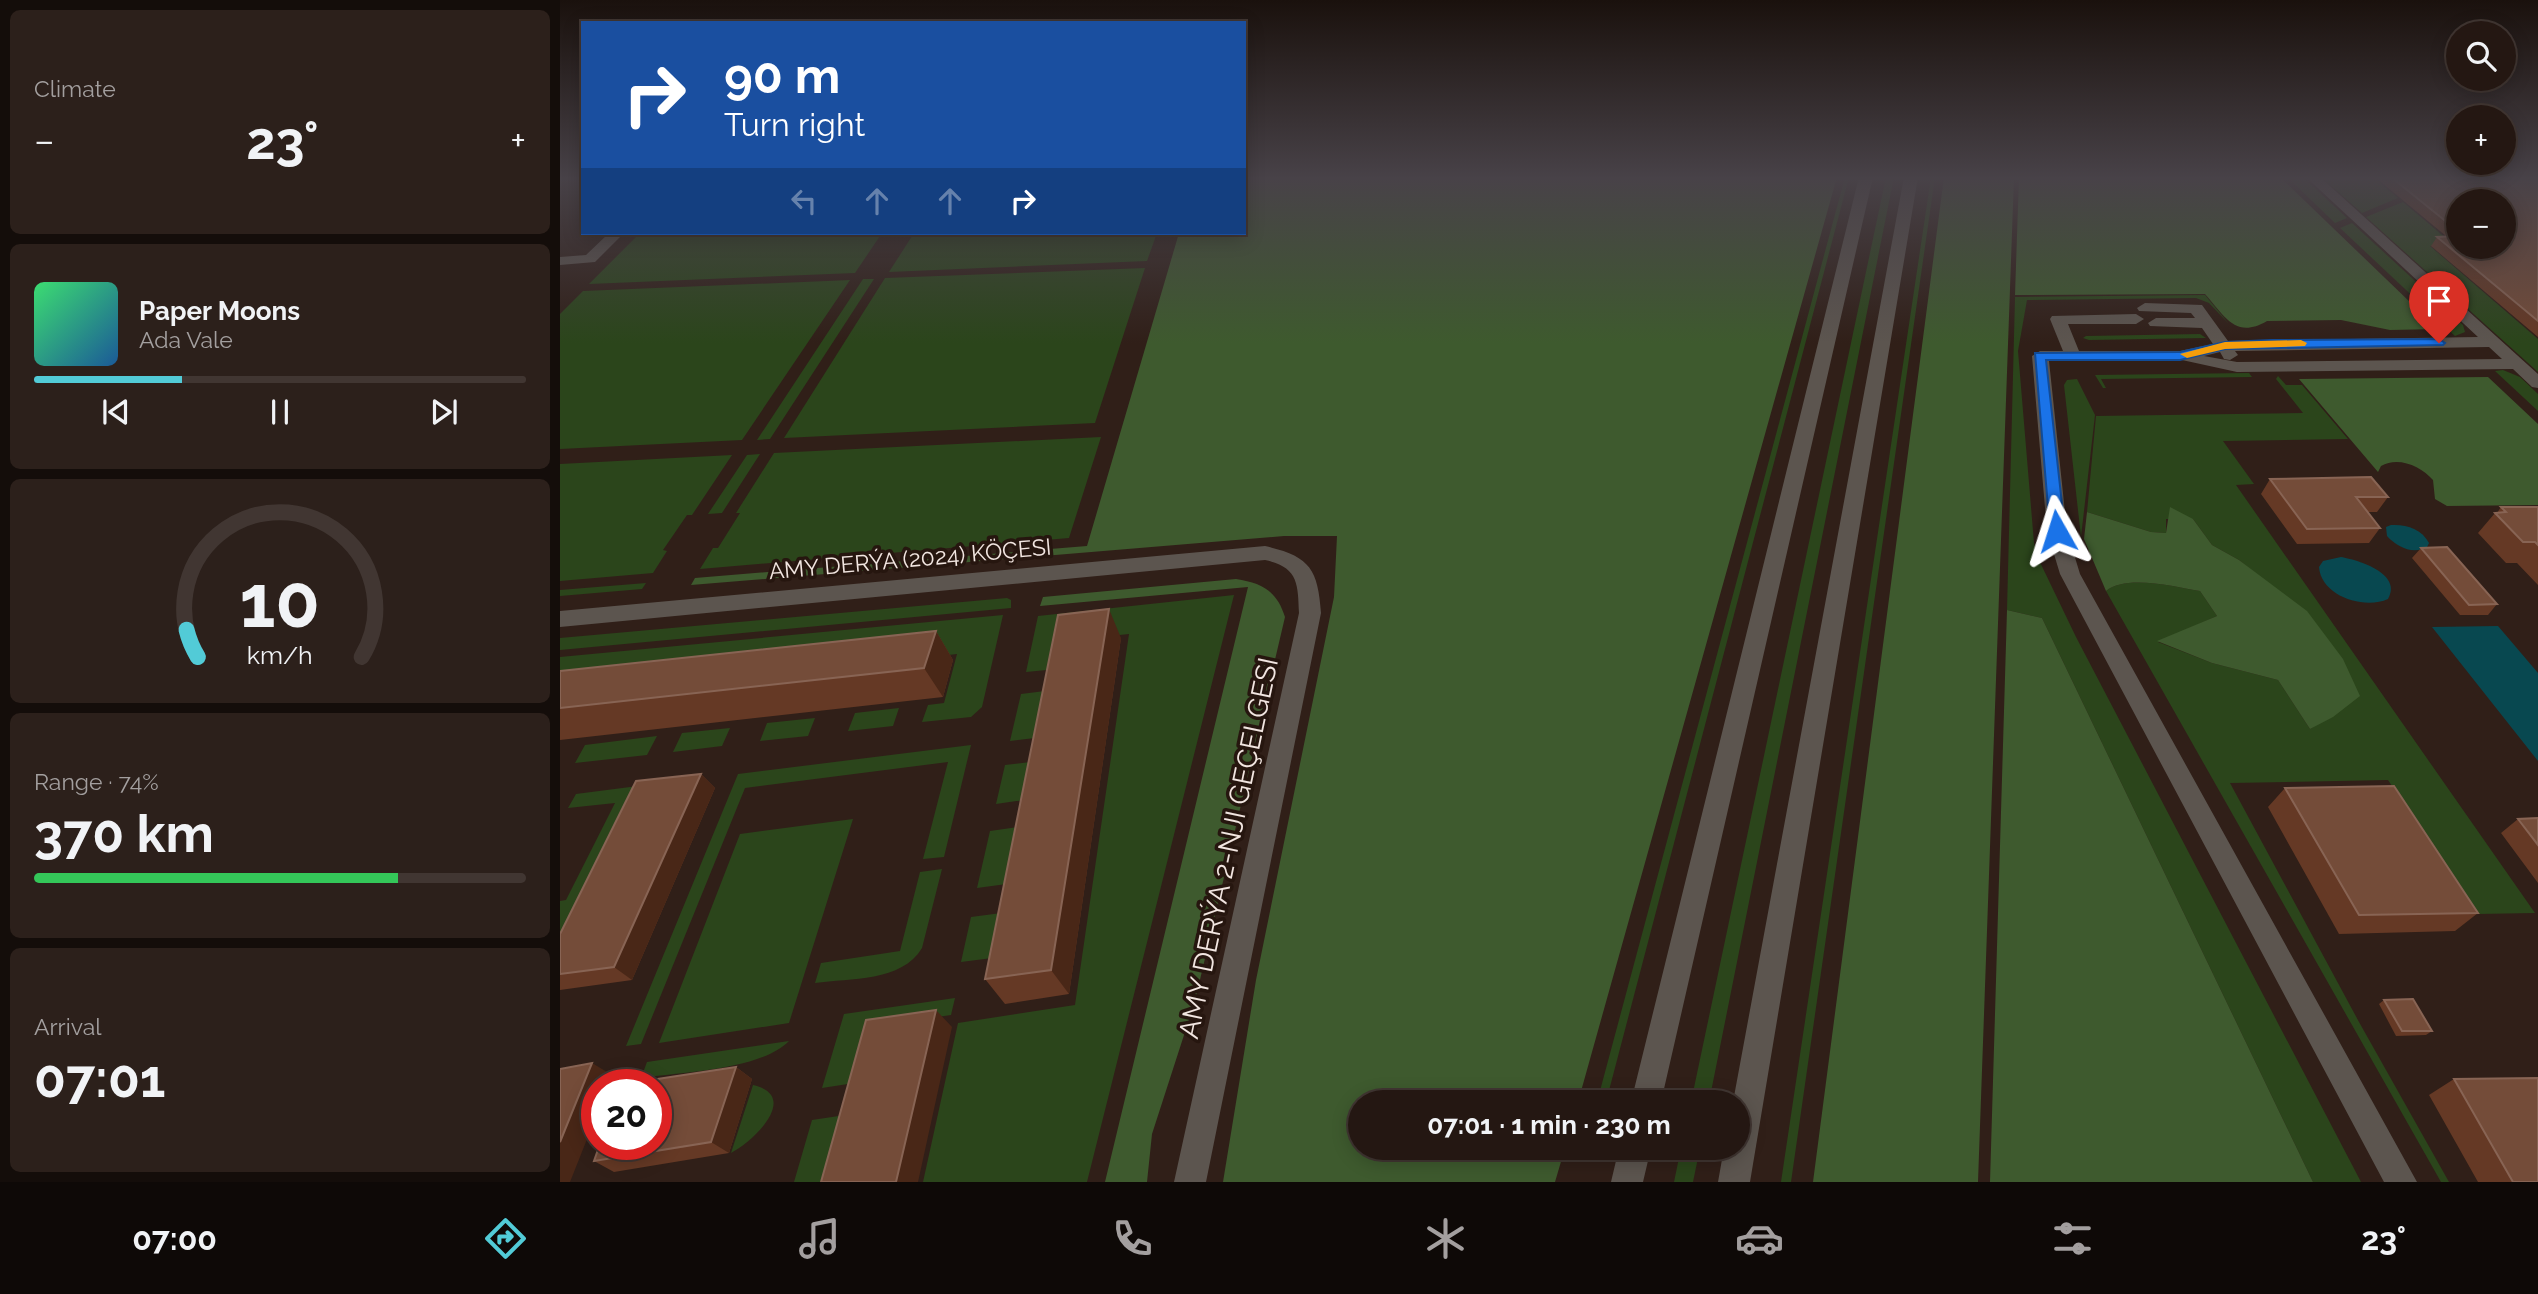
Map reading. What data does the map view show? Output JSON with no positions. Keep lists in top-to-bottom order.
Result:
{
  "streets": {
    "street": ["AMY DERÝA (2024) KÖÇESI", "AMY DERÝA 2-NJI GEÇELGESI"]
  },
  "crossings": [
    ["AMY DERÝA (2024) KÖÇESI", "AMY DERÝA 2-NJI GEÇELGESI"]
  ],
  "page": {
    "tile": [
      "Climate",
      ["Range · 74%", "370 km"],
      ["Arrival", "07:01"]
    ],
    "map_buttons": ["+", "−"],
    "turn": ["90 m", "Turn right"],
    "heat": ["−", "23°", "+"],
    "song": ["Paper Moons", "Ada Vale"],
    "limit": "20",
    "trip": "07:01 · 1 min · 230 m",
    "tabs": ["07:00", "23°"],
    "gauge": ["10", "km/h"]
  }
}
